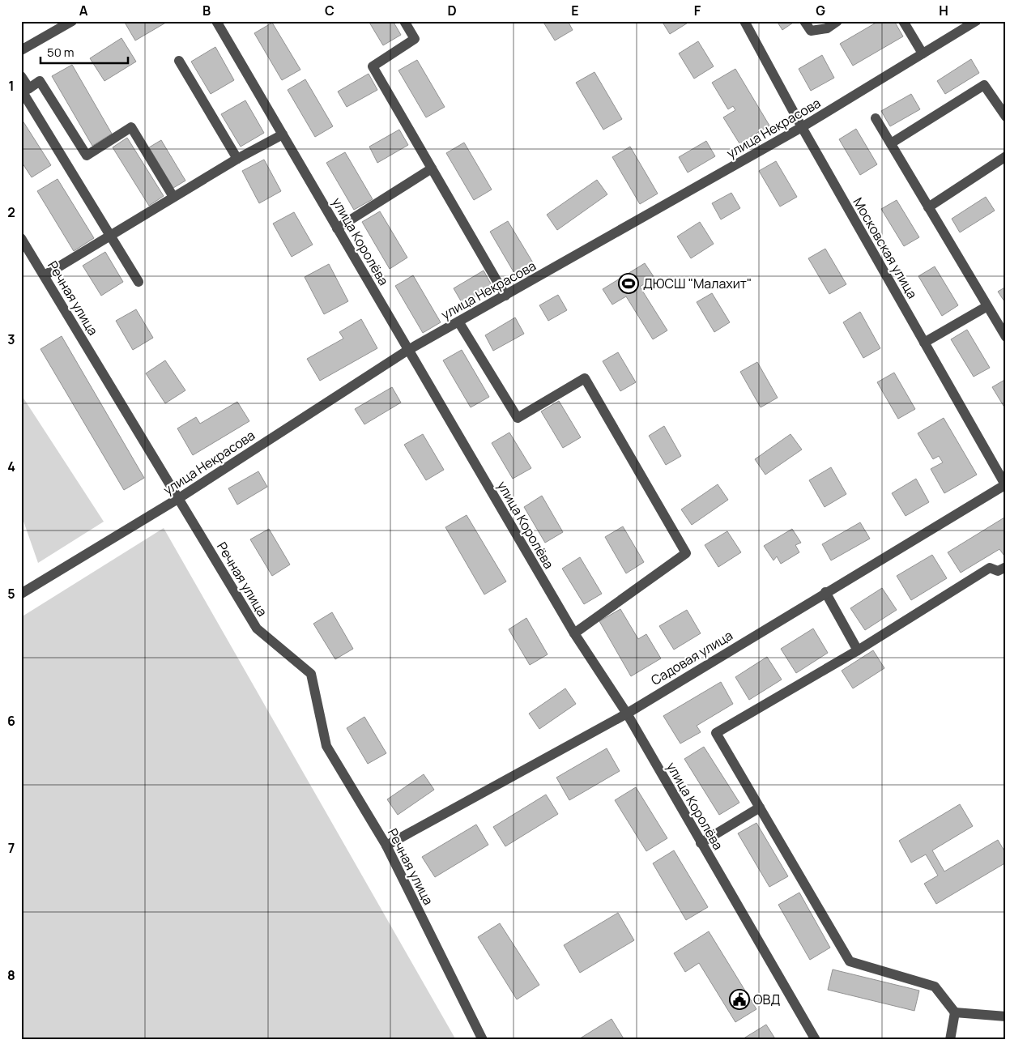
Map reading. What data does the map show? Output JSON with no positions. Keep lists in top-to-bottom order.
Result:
{
  "streets": {
    "street": [
      "улица Некрасова",
      "улица Королёва",
      "Московская улица",
      "Речная улица",
      "Садовая улица"
    ]
  },
  "crossings": [
    ["улица Некрасова", "улица Королёва"],
    ["улица Некрасова", "Московская улица"],
    ["улица Некрасова", "Речная улица"],
    ["улица Королёва", "Садовая улица"],
    ["Московская улица", "Садовая улица"],
    ["Речная улица", "Садовая улица"]
  ],
  "places": {
    "sports": ["ДЮСШ \"Малахит\""],
    "public building": ["ОВД"]
  },
  "scale_bar": "50 m",
  "grid": {
    "columns": [
      "A",
      "B",
      "C",
      "D",
      "E",
      "F",
      "G",
      "H"
    ],
    "rows": [
      "1",
      "2",
      "3",
      "4",
      "5",
      "6",
      "7",
      "8"
    ]
  }
}
